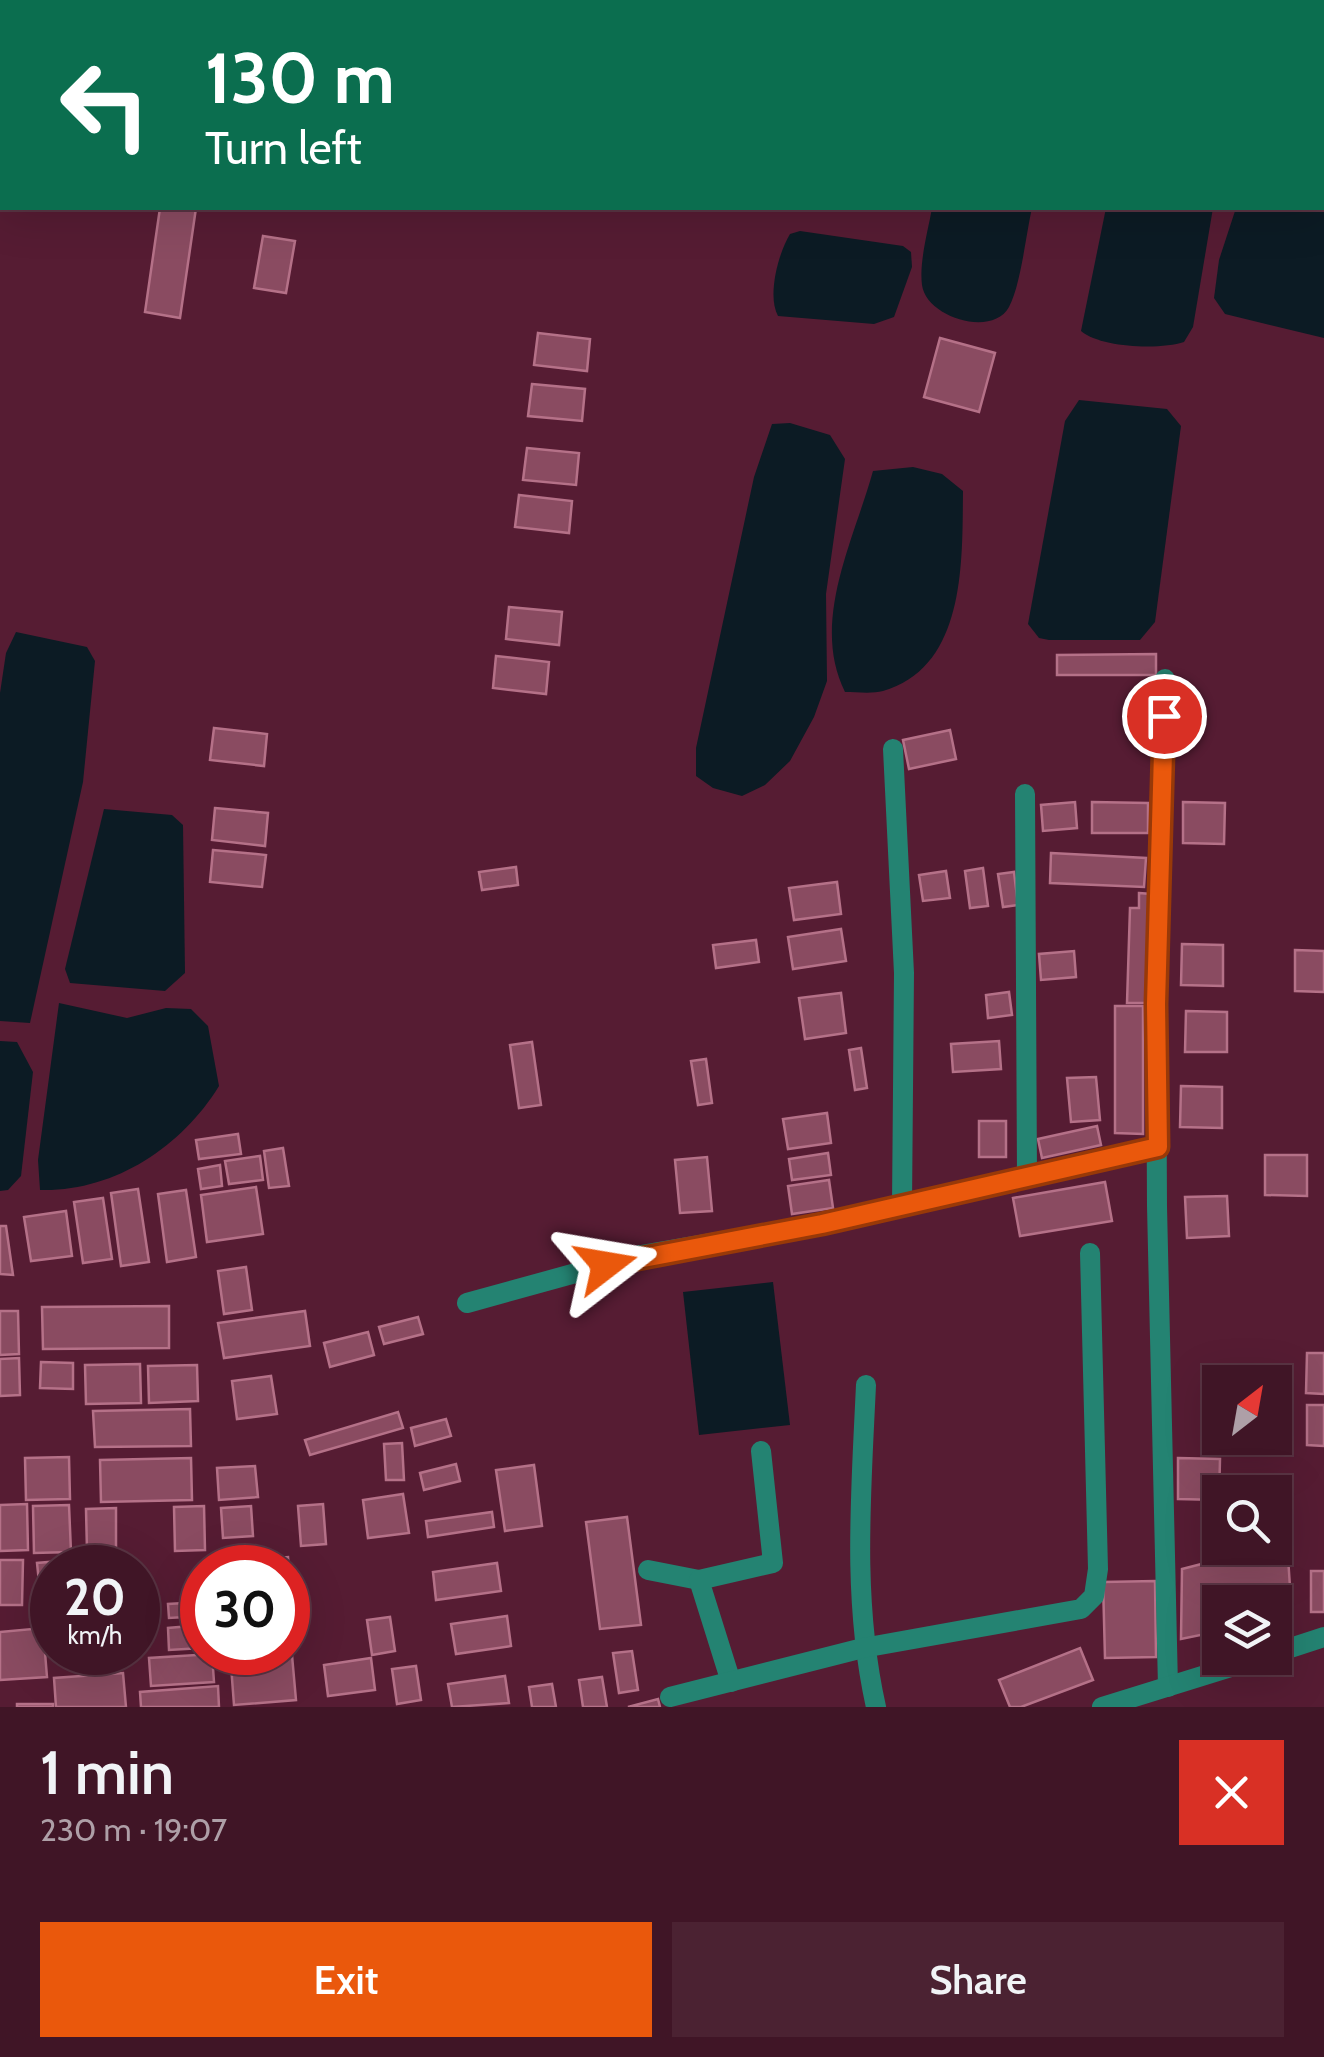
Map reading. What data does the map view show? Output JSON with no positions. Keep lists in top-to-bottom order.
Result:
{
  "north": "top right",
  "page": {
    "turn": ["130 m", "Turn left"],
    "speed": "20 km/h",
    "limit": "30",
    "heading": ["1 min", "230 m · 19:07"],
    "buttons": ["Exit", "Share"]
  }
}
